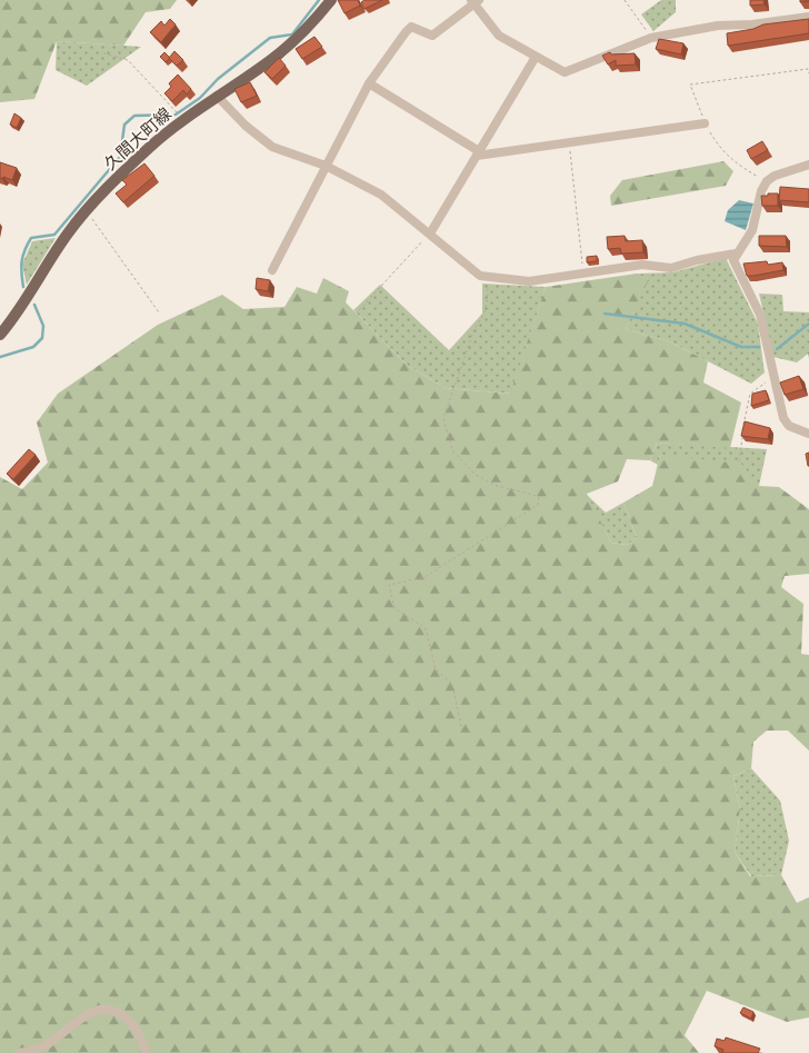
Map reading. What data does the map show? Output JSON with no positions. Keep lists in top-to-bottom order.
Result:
{
  "streets": {
    "main road": ["久間大町線"]
  }
}
